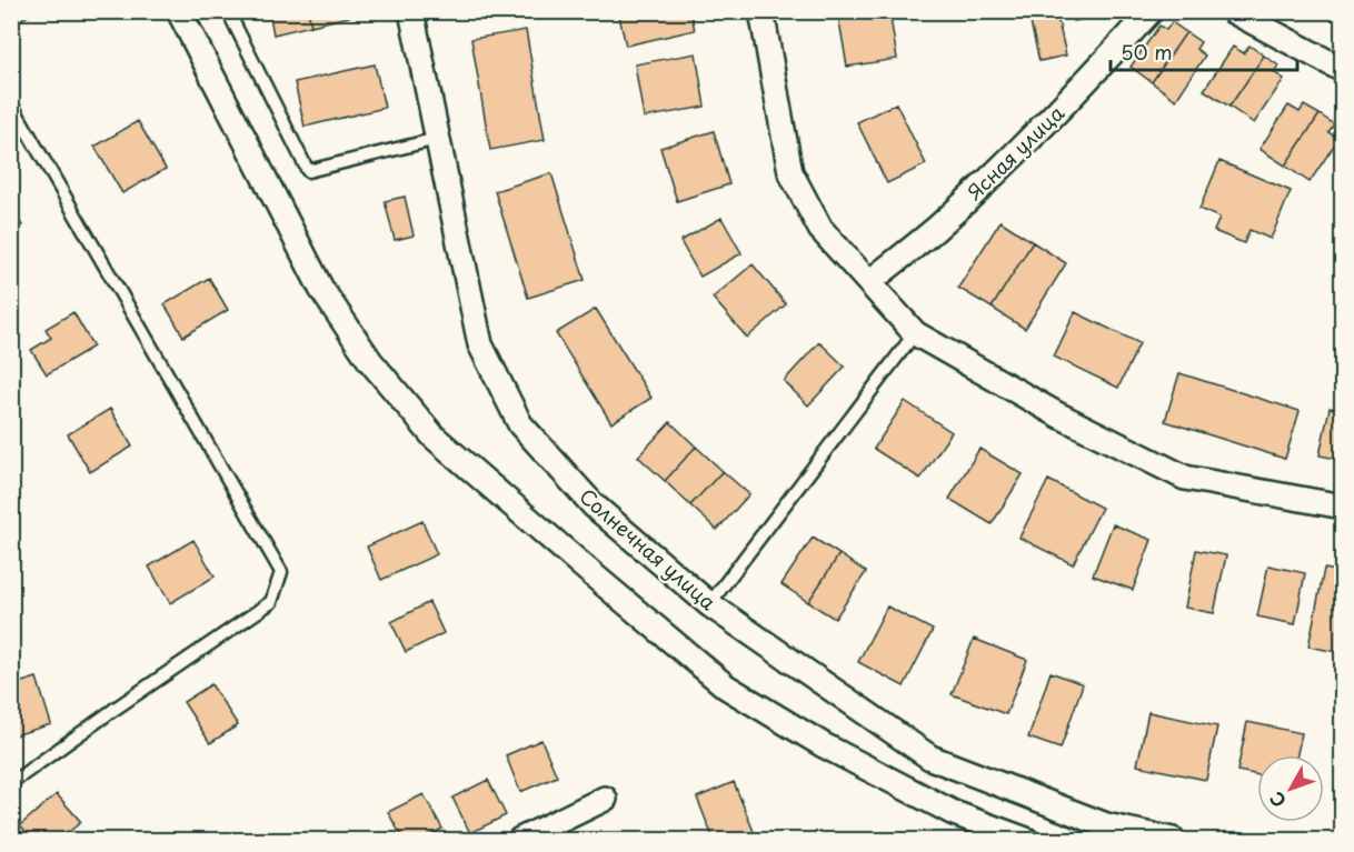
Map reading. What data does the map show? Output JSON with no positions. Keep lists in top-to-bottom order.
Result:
{
  "streets": {
    "street": ["Ясная улица", "Солнечная улица"]
  },
  "scale_bar": "50 m",
  "north": "bottom left"
}
